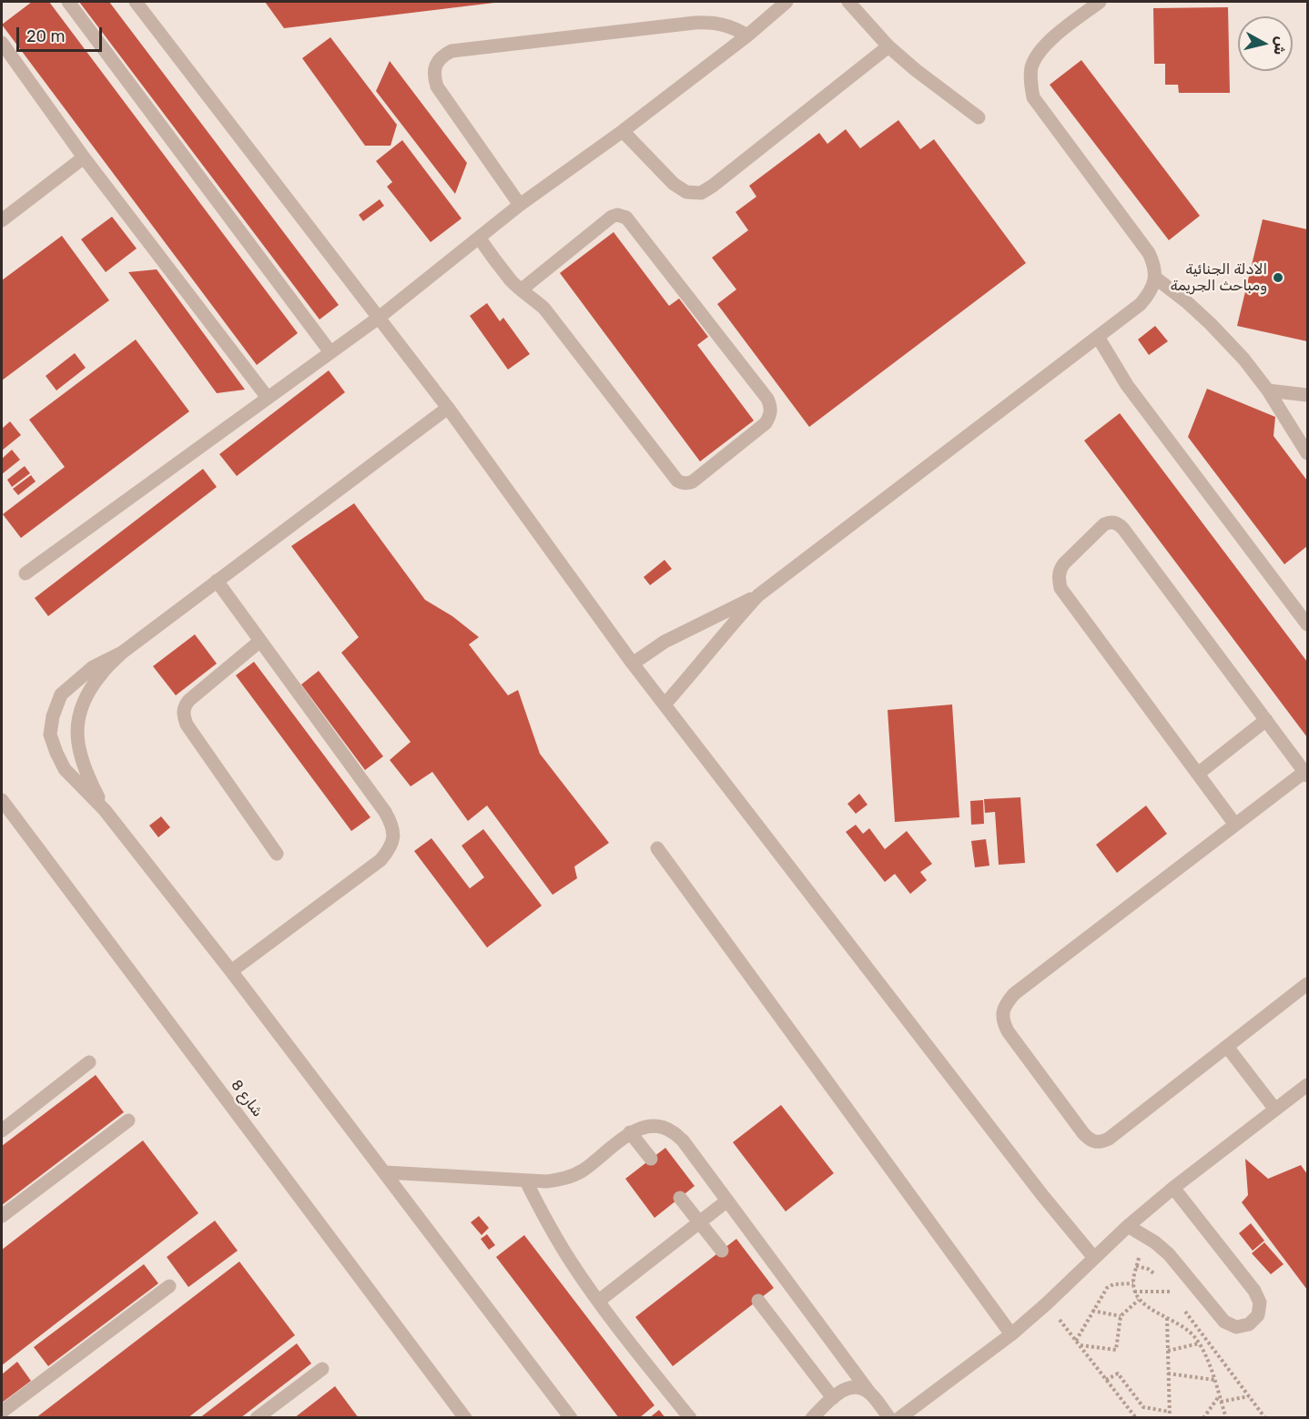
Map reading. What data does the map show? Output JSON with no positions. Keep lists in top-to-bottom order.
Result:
{
  "streets": {
    "street": ["شارع 8"]
  },
  "places": ["الادلة الجنائية ومباحث الجريمة"],
  "scale_bar": "20 m",
  "north": "right"
}
